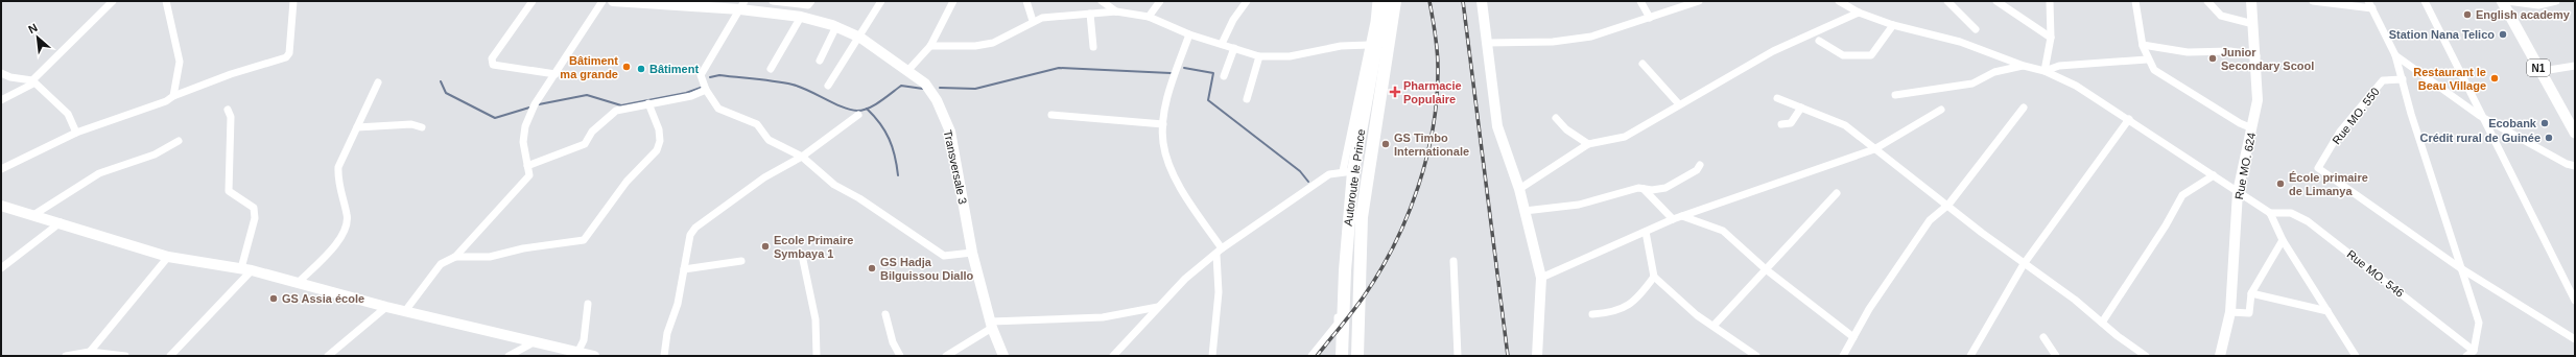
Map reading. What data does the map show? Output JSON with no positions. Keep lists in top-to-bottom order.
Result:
{
  "streets": {
    "highway": ["N1"],
    "main road": ["Autoroute le Prince"],
    "street": [
      "Rue MO. 550",
      "Rue MO. 624",
      "Transversale 3",
      "Rue MO. 546"
    ]
  },
  "places": {
    "other": [
      "English academy",
      "Station Nana Telico",
      "Junior Secondary Scool",
      "Bâtiment ma grande",
      "Bâtiment",
      "Restaurant le Beau Village",
      "Ecobank",
      "Crédit rural de Guinée",
      "GS Timbo Internationale",
      "École primaire de Limanya",
      "Ecole Primaire Symbaya 1",
      "GS Hadja Bilguissou Diallo",
      "GS Assia école"
    ],
    "health": ["Pharmacie Populaire"]
  },
  "north": "top left"
}
